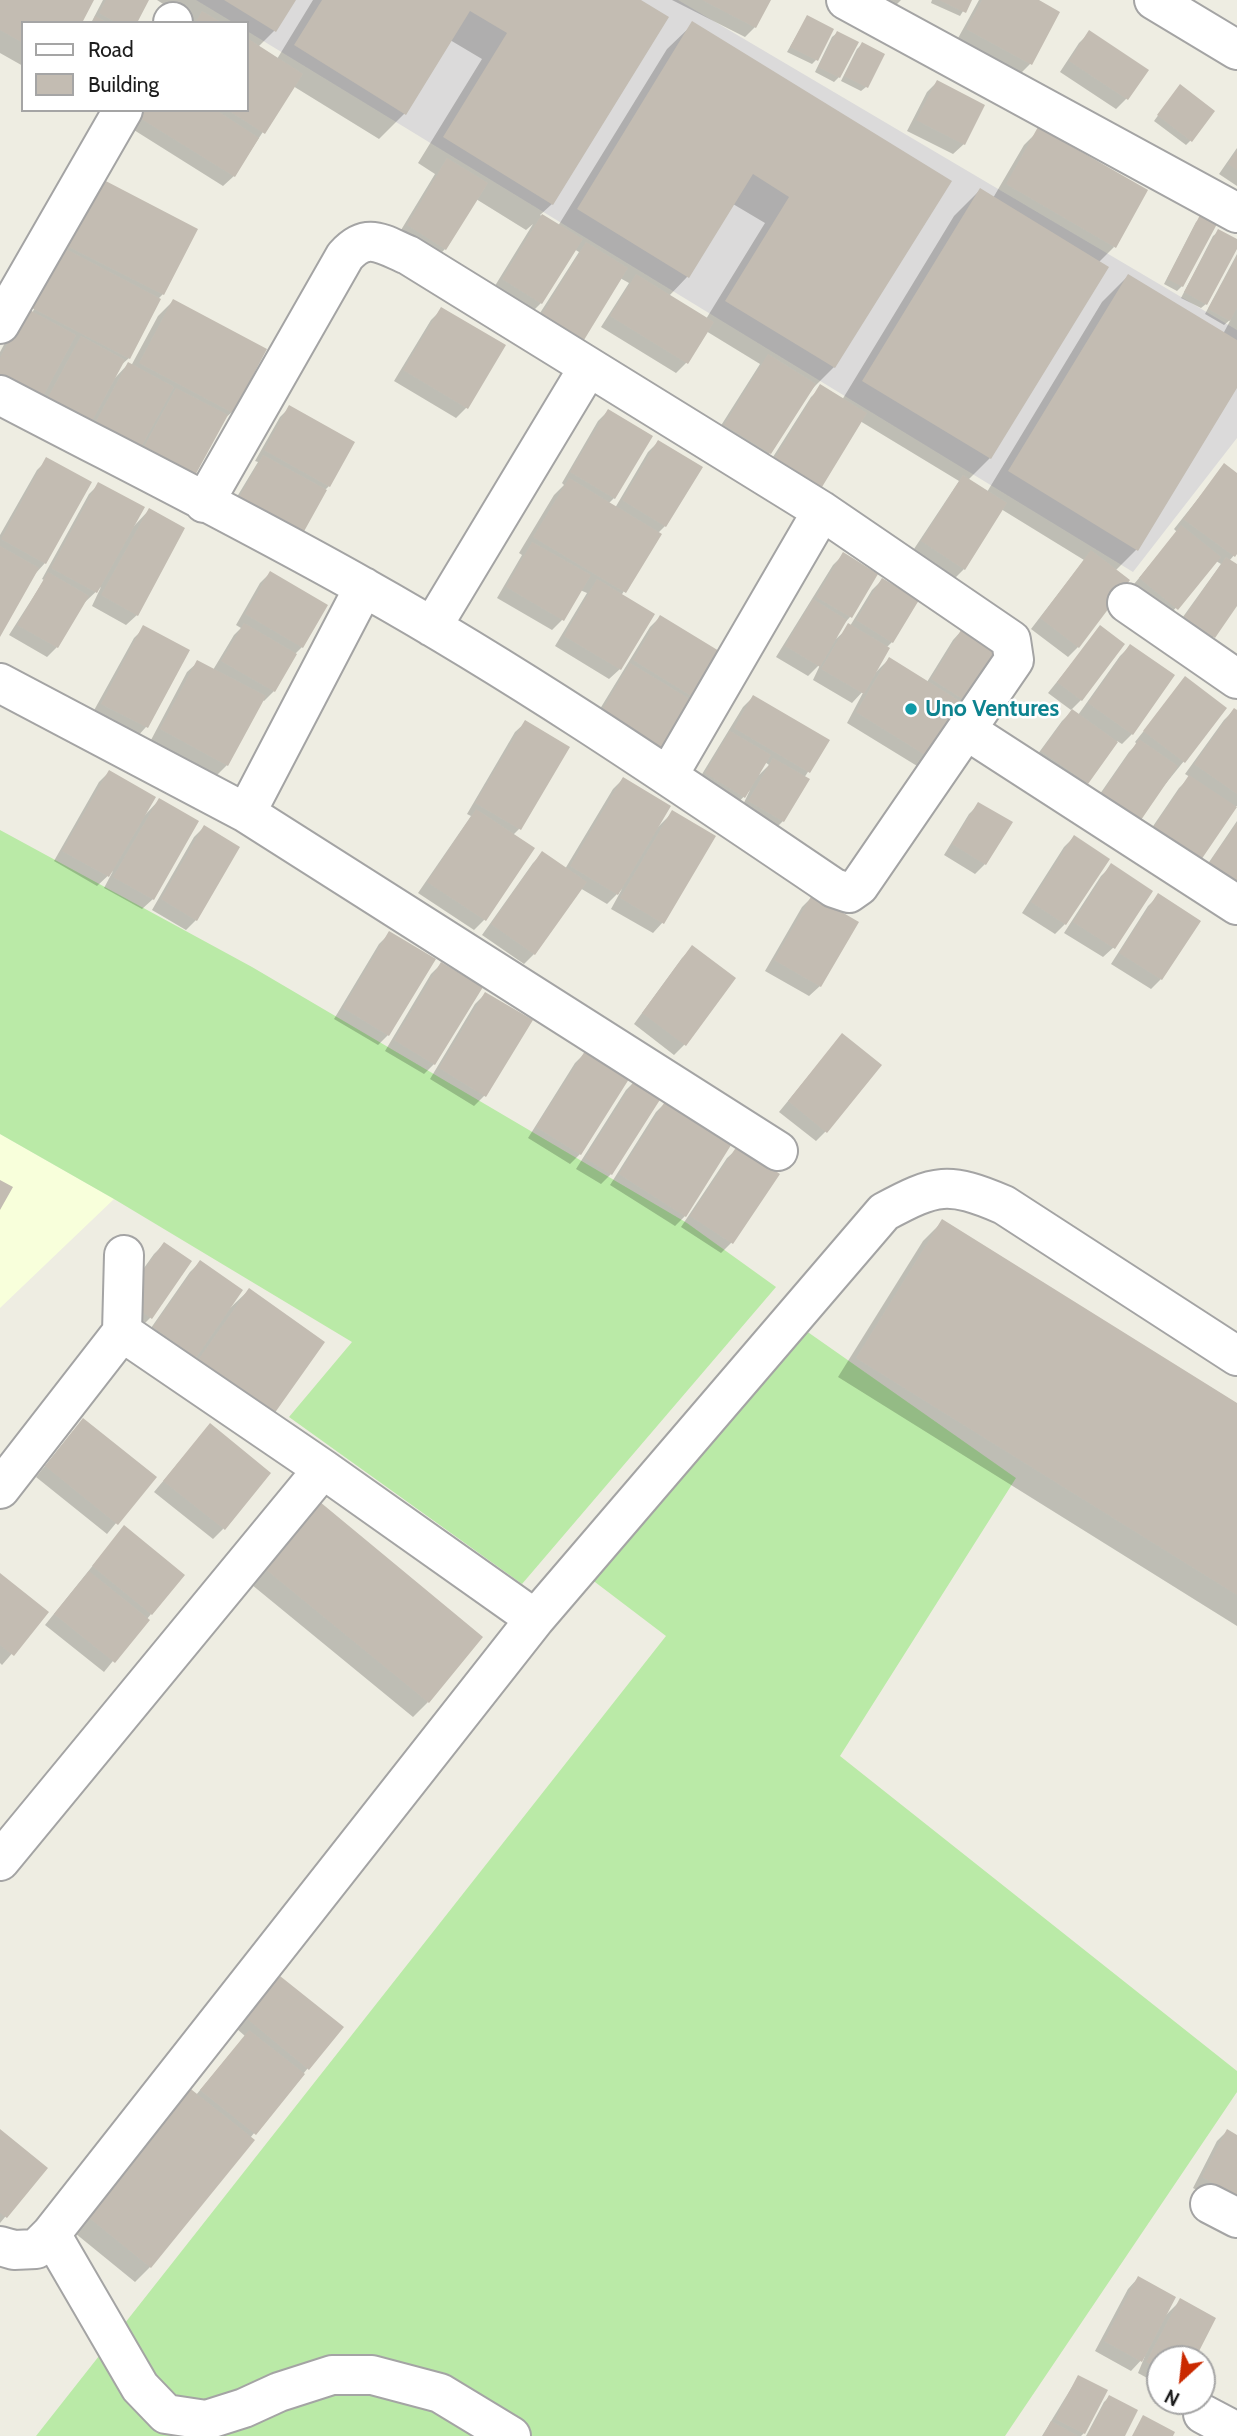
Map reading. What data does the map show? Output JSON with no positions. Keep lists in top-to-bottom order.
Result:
{
  "places": ["Uno Ventures"],
  "legend": ["Road", "Building"],
  "north": "bottom left"
}
